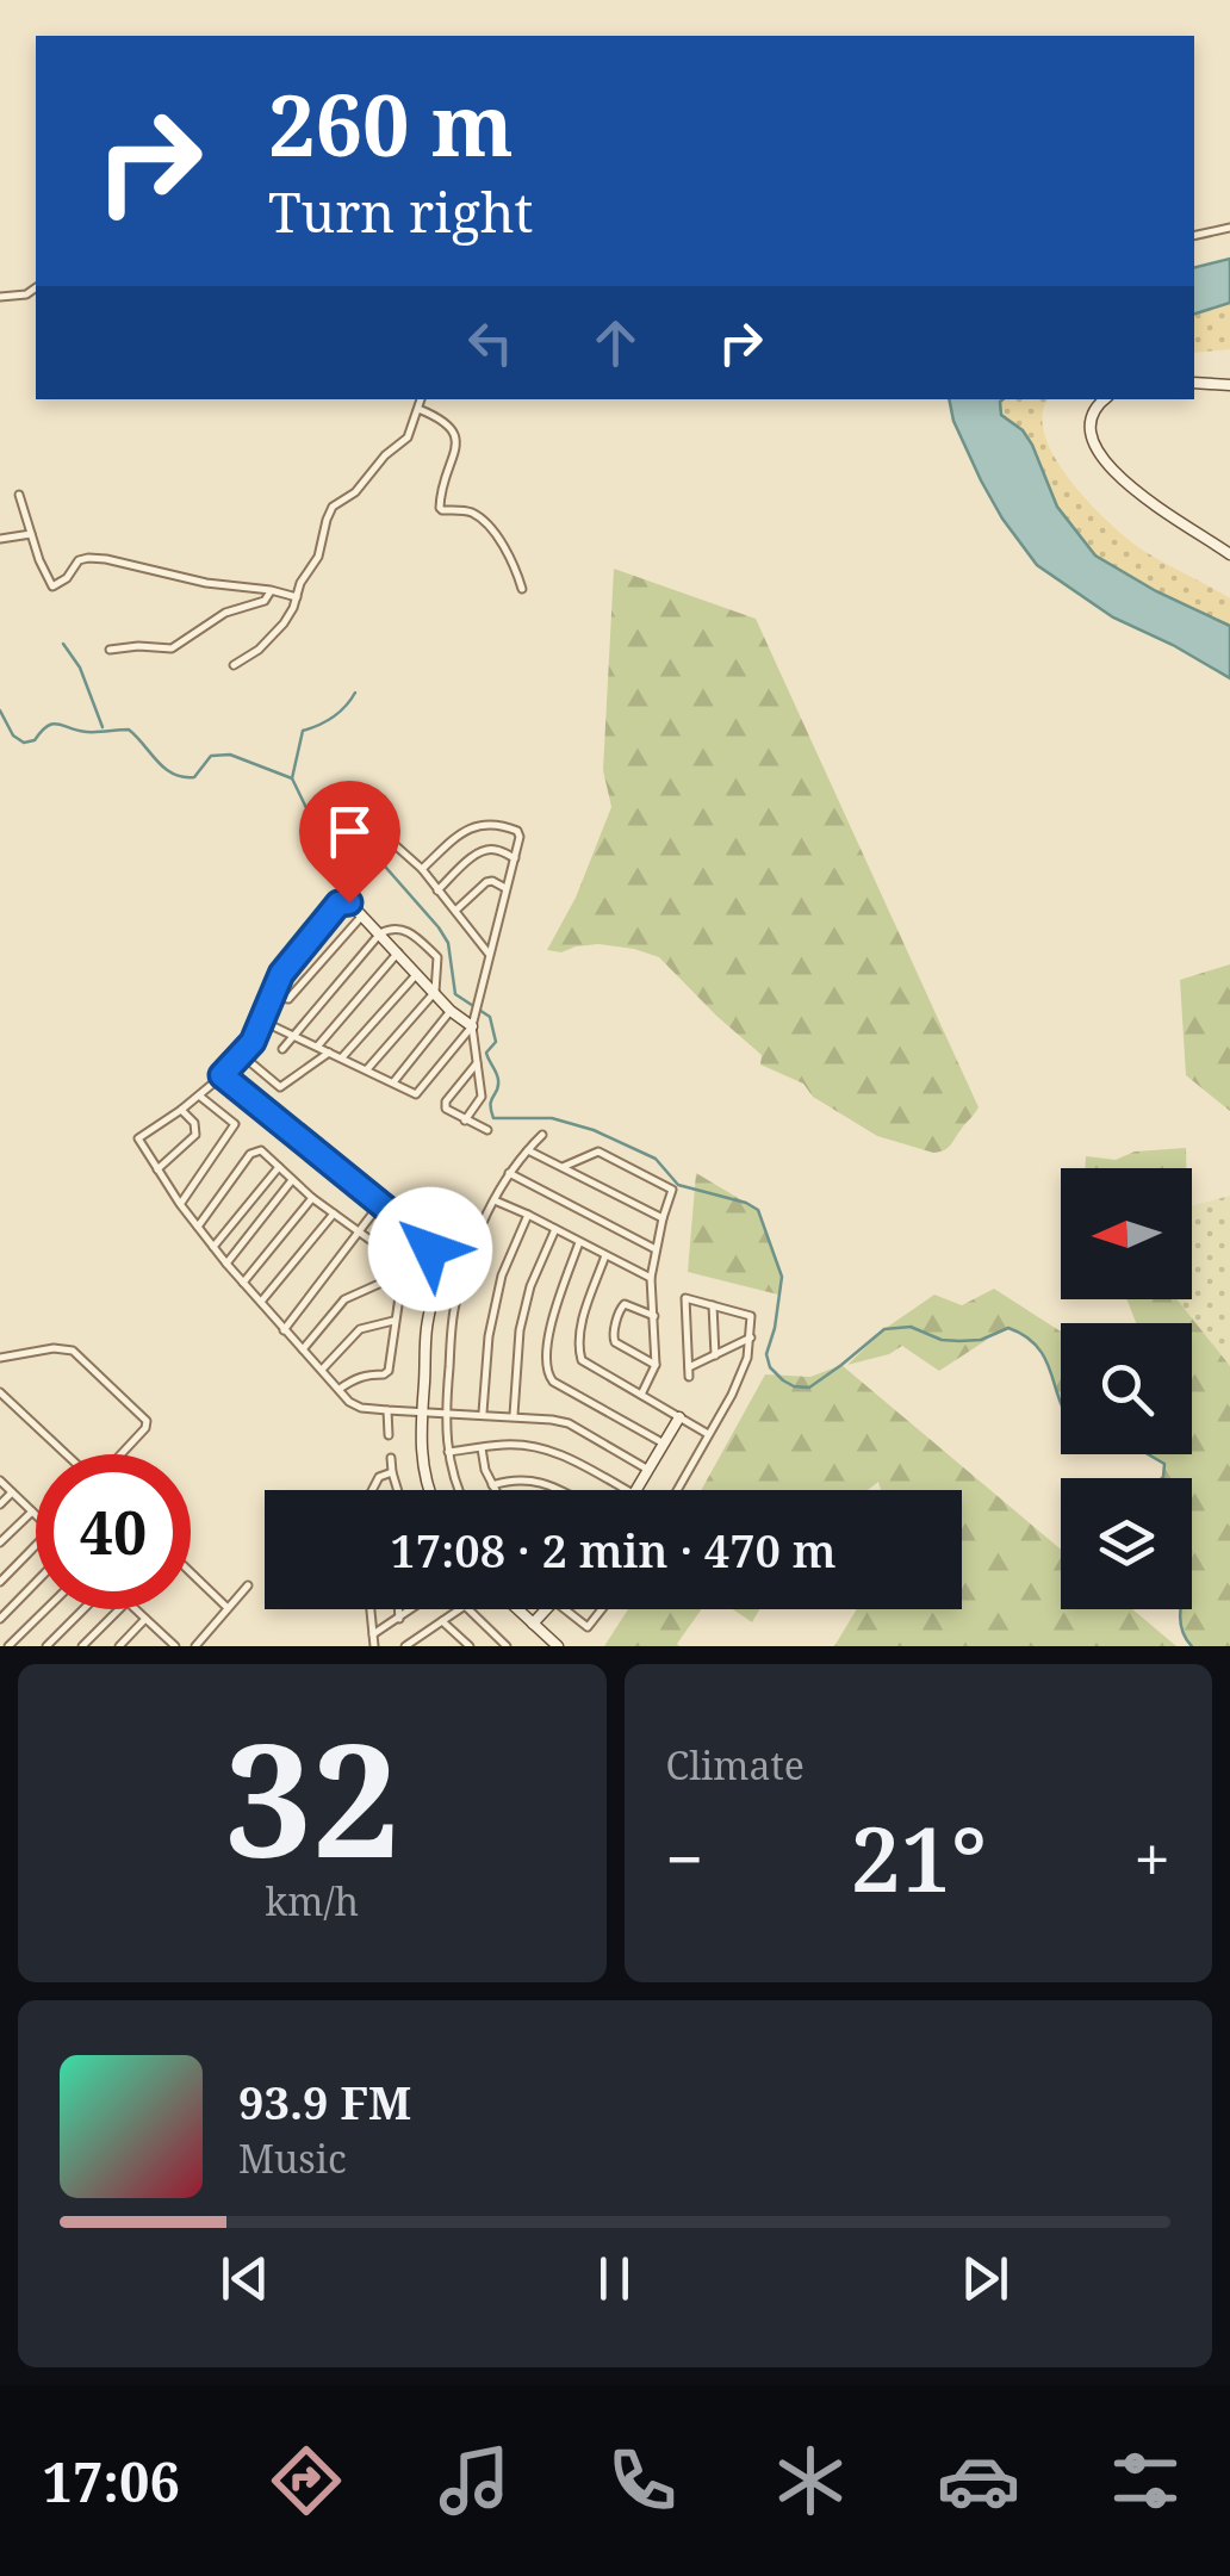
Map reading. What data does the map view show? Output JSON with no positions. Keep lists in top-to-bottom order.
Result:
{
  "north": "left",
  "page": {
    "turn": ["260 m", "Turn right"],
    "limit": "40",
    "trip": "17:08 · 2 min · 470 m",
    "tile": [
      ["32", "km/h"],
      "Climate"
    ],
    "heat": ["−", "21°", "+"],
    "song": ["93.9 FM", "Music"],
    "tabs": "17:06"
  }
}
